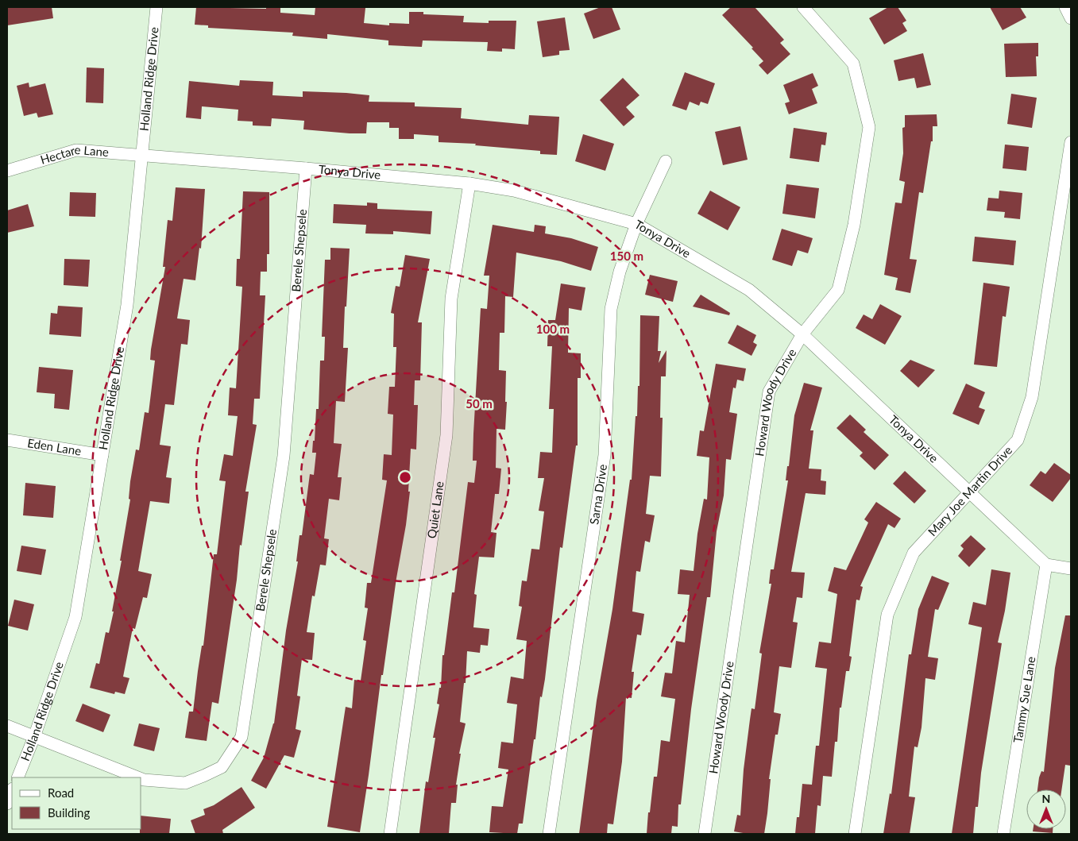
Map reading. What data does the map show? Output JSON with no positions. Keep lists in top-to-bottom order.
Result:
{
  "streets": {
    "street": [
      "Holland Ridge Drive",
      "Hectare Lane",
      "Tonya Drive",
      "Berele Shepsele",
      "Howard Woody Drive",
      "Eden Lane",
      "Mary Joe Martin Drive",
      "Sarna Drive",
      "Quiet Lane",
      "Tammy Sue Lane"
    ]
  },
  "crossings": [
    ["Holland Ridge Drive", "Hectare Lane"],
    ["Holland Ridge Drive", "Tonya Drive"],
    ["Holland Ridge Drive", "Berele Shepsele"],
    ["Holland Ridge Drive", "Eden Lane"],
    ["Hectare Lane", "Tonya Drive"],
    ["Tonya Drive", "Berele Shepsele"],
    ["Tonya Drive", "Howard Woody Drive"],
    ["Tonya Drive", "Mary Joe Martin Drive"],
    ["Tonya Drive", "Sarna Drive"],
    ["Tonya Drive", "Quiet Lane"],
    ["Tonya Drive", "Tammy Sue Lane"]
  ],
  "legend": ["Road", "Building"],
  "north": "top",
  "rings": ["150 m", "100 m", "50 m"]
}
